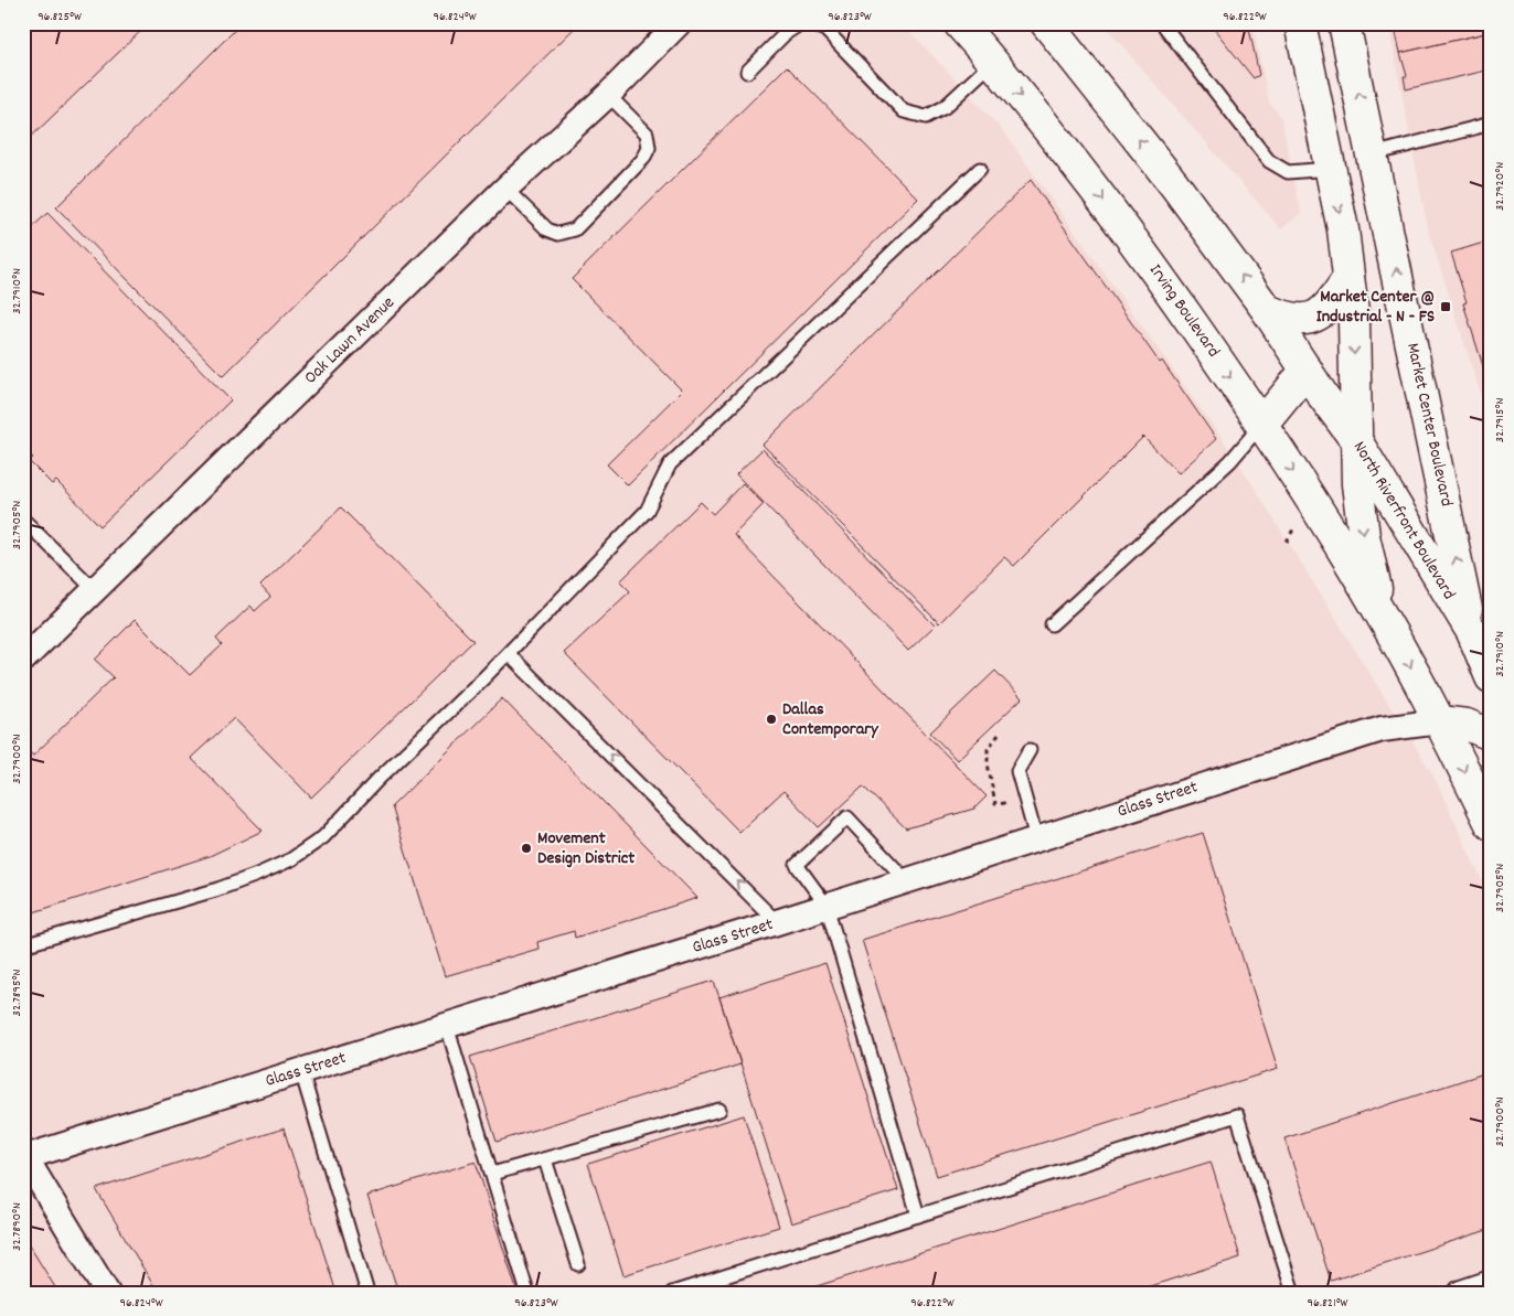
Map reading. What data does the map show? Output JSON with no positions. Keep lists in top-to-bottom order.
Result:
{
  "streets": {
    "main road": ["Irving Boulevard", "Market Center Boulevard", "North Riverfront Boulevard"],
    "street": ["Oak Lawn Avenue", "Glass Street"]
  },
  "crossings": [
    ["Market Center Boulevard", "North Riverfront Boulevard"]
  ],
  "places": {
    "transit": ["Market Center @ Industrial - N - FS"],
    "other": ["Dallas Contemporary", "Movement Design District"]
  },
  "coordinates": [
    "96.825°W",
    "96.824°W",
    "96.823°W",
    "96.822°W",
    "32.7920°N",
    "32.7910°N",
    "32.7915°N",
    "32.7905°N",
    "32.7900°N",
    "32.7895°N",
    "32.7890°N",
    "96.821°W"
  ]
}
